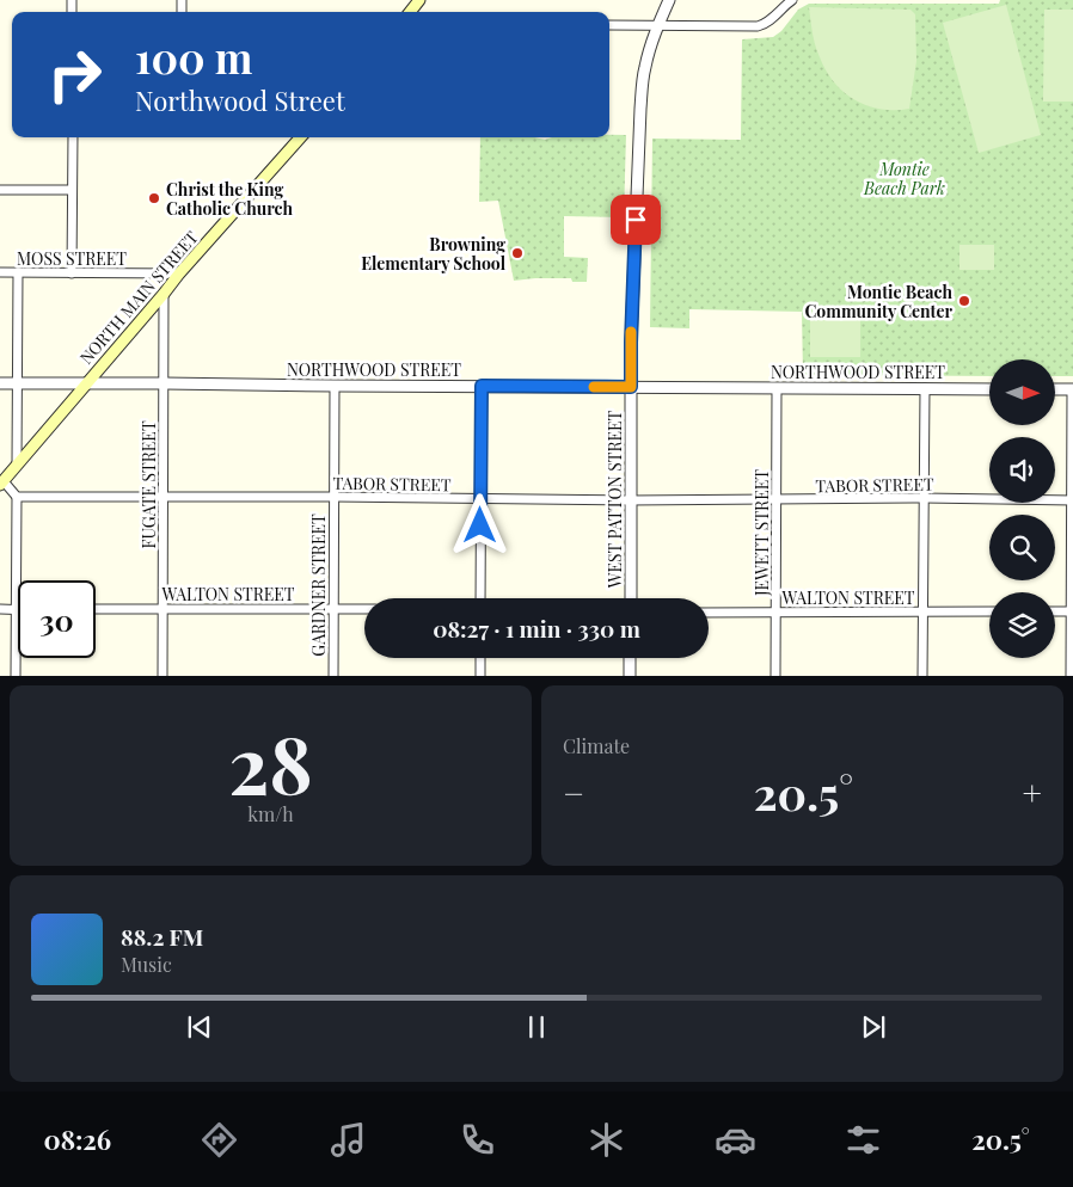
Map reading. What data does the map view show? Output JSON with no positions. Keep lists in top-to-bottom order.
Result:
{
  "streets": {
    "main road": ["NORTH MAIN STREET"],
    "street": [
      "MOSS STREET",
      "NORTHWOOD STREET",
      "TABOR STREET",
      "FUGATE STREET",
      "WEST PATTON STREET",
      "JEWETT STREET",
      "GARDNER STREET",
      "WALTON STREET"
    ]
  },
  "crossings": [
    ["MOSS STREET", "NORTH MAIN STREET"],
    ["NORTH MAIN STREET", "NORTHWOOD STREET"],
    ["NORTH MAIN STREET", "FUGATE STREET"],
    ["NORTHWOOD STREET", "FUGATE STREET"],
    ["NORTHWOOD STREET", "WEST PATTON STREET"],
    ["NORTHWOOD STREET", "JEWETT STREET"],
    ["NORTHWOOD STREET", "GARDNER STREET"],
    ["TABOR STREET", "FUGATE STREET"],
    ["TABOR STREET", "WEST PATTON STREET"],
    ["TABOR STREET", "JEWETT STREET"],
    ["TABOR STREET", "GARDNER STREET"],
    ["FUGATE STREET", "WALTON STREET"],
    ["JEWETT STREET", "WALTON STREET"],
    ["GARDNER STREET", "WALTON STREET"]
  ],
  "parks": ["Montie Beach Park"],
  "places": ["Christ the King Catholic Church", "Browning Elementary School", "Montie Beach Community Center"],
  "north": "right",
  "page": {
    "turn": ["100 m", "Northwood Street"],
    "limit": "30",
    "trip": "08:27 · 1 min · 330 m",
    "tile": [
      ["28", "km/h"],
      "Climate"
    ],
    "heat": ["−", "20.5°", "+"],
    "song": ["88.2 FM", "Music"],
    "tabs": ["08:26", "20.5°"]
  }
}
